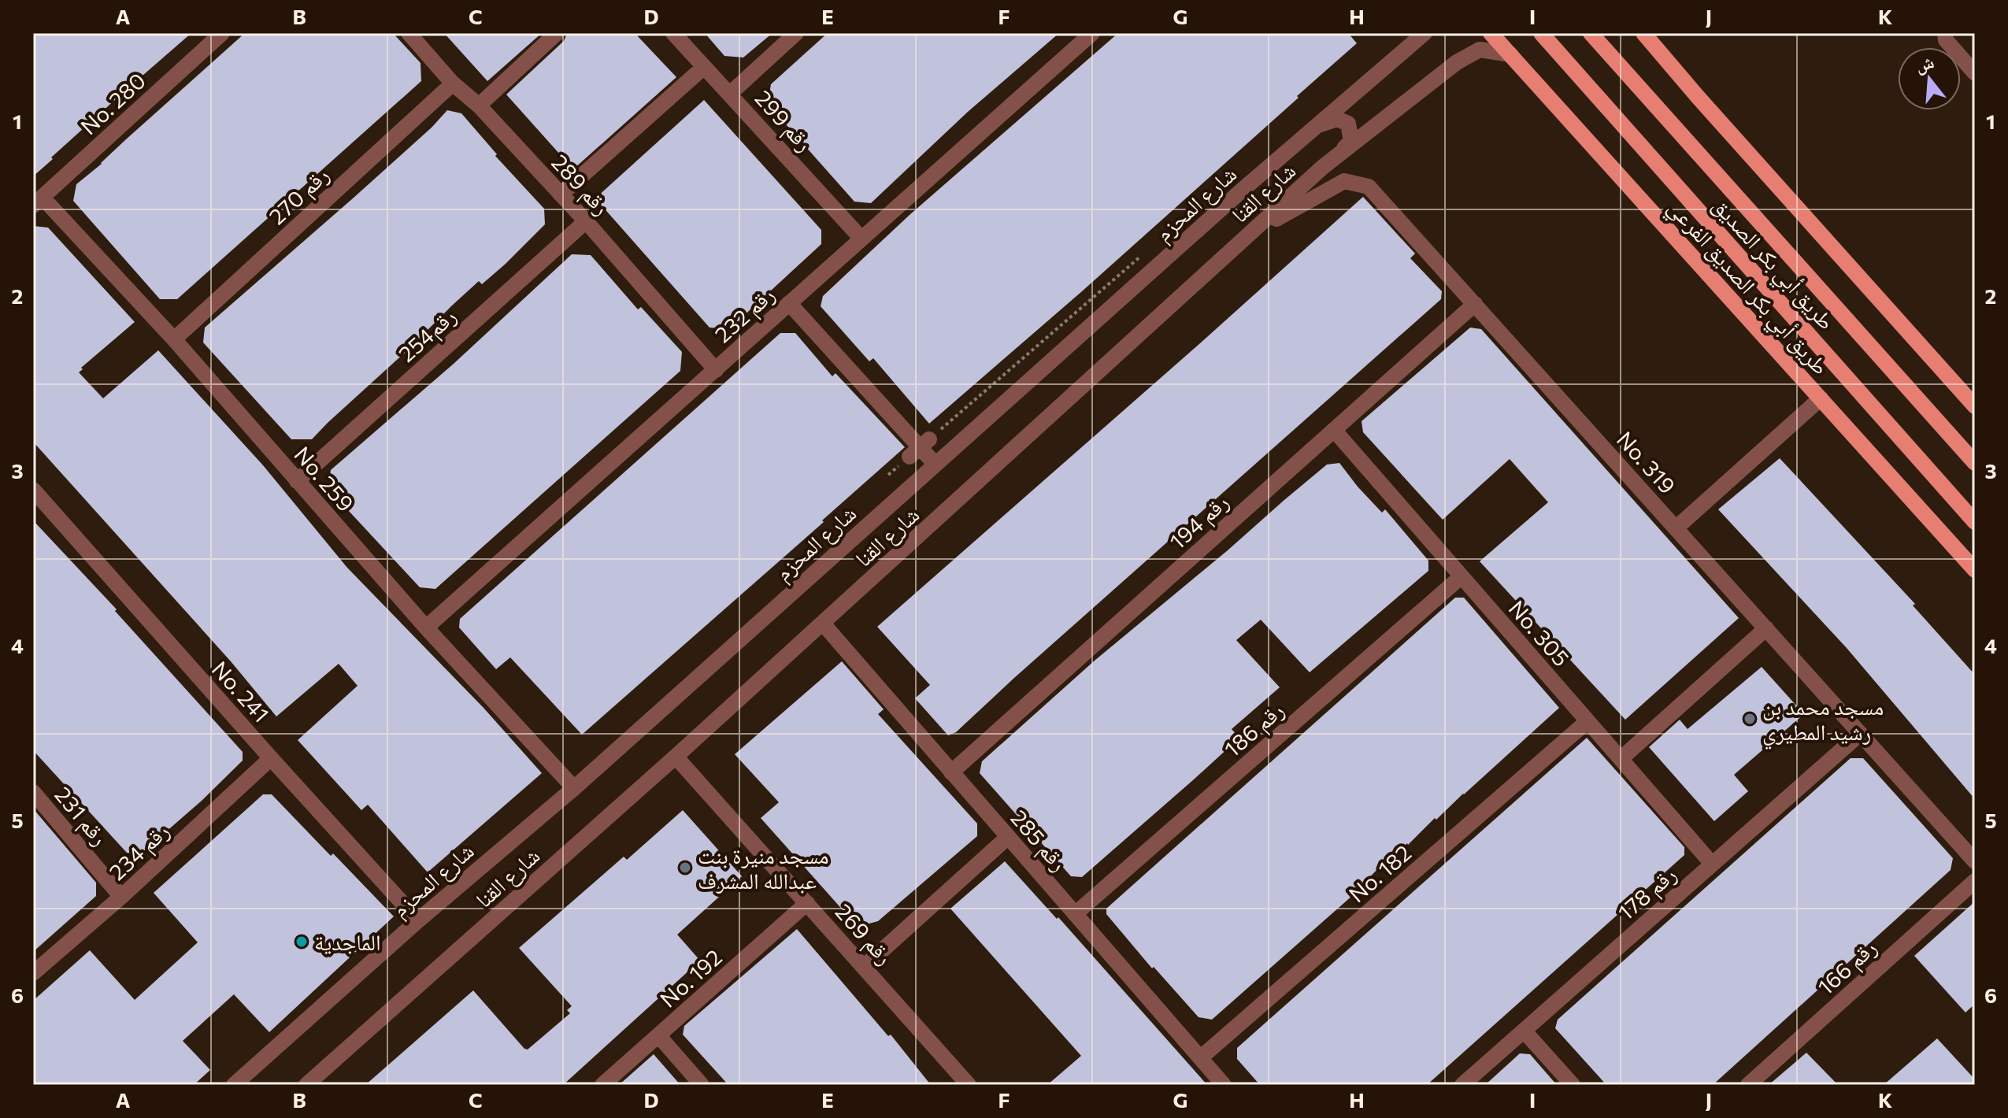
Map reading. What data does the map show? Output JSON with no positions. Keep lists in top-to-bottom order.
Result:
{
  "streets": {
    "main road": ["طريق أبي بكر الصديق", "طريق أبي بكر الصديق الفرعي"],
    "street": [
      "No. 280",
      "رقم 299",
      "رقم 289",
      "شارع القنا",
      "رقم 270",
      "شارع المحزم",
      "رقم 232",
      "رقم254",
      "No. 319",
      "No. 259",
      "رقم 194",
      "No. 305",
      "No. 241",
      "رقم 186",
      "رقم 231",
      "رقم 285",
      "رقم 234",
      "No. 182",
      "رقم 178",
      "رقم 269",
      "رقم 166",
      "No. 192"
    ]
  },
  "crossings": [
    ["No. 280", "No. 259"],
    ["رقم 299", "رقم 232"],
    ["رقم 289", "رقم 270"],
    ["رقم 289", "رقم 232"],
    ["رقم 289", "رقم254"],
    ["شارع القنا", "طريق أبي بكر الصديق الفرعي"],
    ["شارع القنا", "No. 319"],
    ["شارع القنا", "رقم 285"],
    ["شارع القنا", "رقم 269"],
    ["رقم 270", "No. 259"],
    ["شارع المحزم", "No. 259"],
    ["شارع المحزم", "No. 241"],
    ["رقم 232", "No. 259"],
    ["رقم254", "No. 259"],
    ["No. 319", "رقم 194"],
    ["No. 319", "رقم 178"],
    ["رقم 194", "No. 305"],
    ["رقم 194", "رقم 285"],
    ["No. 305", "رقم 186"],
    ["No. 305", "No. 182"],
    ["No. 305", "رقم 178"],
    ["No. 241", "رقم 234"],
    ["رقم 186", "رقم 285"],
    ["رقم 231", "رقم 234"],
    ["رقم 285", "No. 182"],
    ["رقم 269", "No. 192"]
  ],
  "places": ["مسجد محمد بن رشيد المطيري", "مسجد منيرة بنت عبدالله المشرف", "الماجدية"],
  "north": "top",
  "grid": {
    "columns": [
      "A",
      "B",
      "C",
      "D",
      "E",
      "F",
      "G",
      "H",
      "I",
      "J",
      "K"
    ],
    "rows": [
      "1",
      "2",
      "3",
      "4",
      "5",
      "6"
    ]
  }
}
